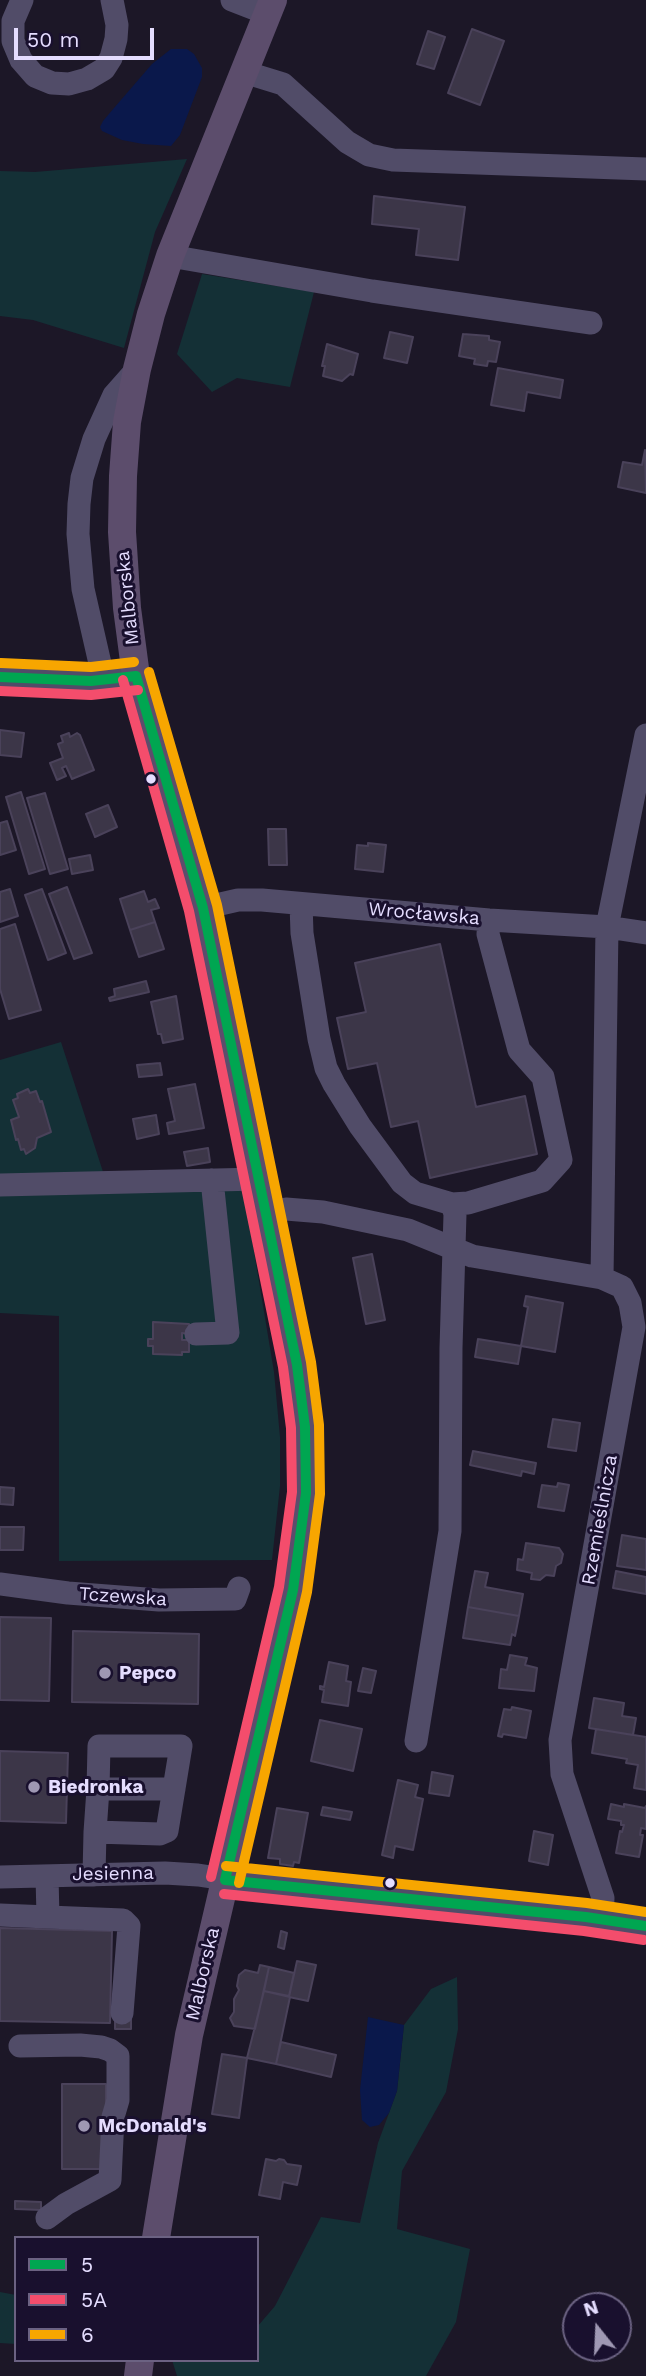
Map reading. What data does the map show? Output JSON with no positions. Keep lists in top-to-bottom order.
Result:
{
  "streets": {
    "main road": ["Malborska"],
    "street": [
      "Wrocławska",
      "Rzemieślnicza",
      "Tczewska",
      "Jesienna"
    ]
  },
  "crossings": [
    ["Malborska", "Wrocławska"],
    ["Malborska", "Rzemieślnicza"],
    ["Malborska", "Jesienna"],
    ["Rzemieślnicza", "Jesienna"]
  ],
  "places": ["Pepco", "Biedronka", "McDonald's"],
  "lines": ["transit line 6", "transit line 5", "transit line 5A"],
  "legend": ["5", "5A", "6"],
  "scale_bar": "50 m",
  "north": "top"
}
